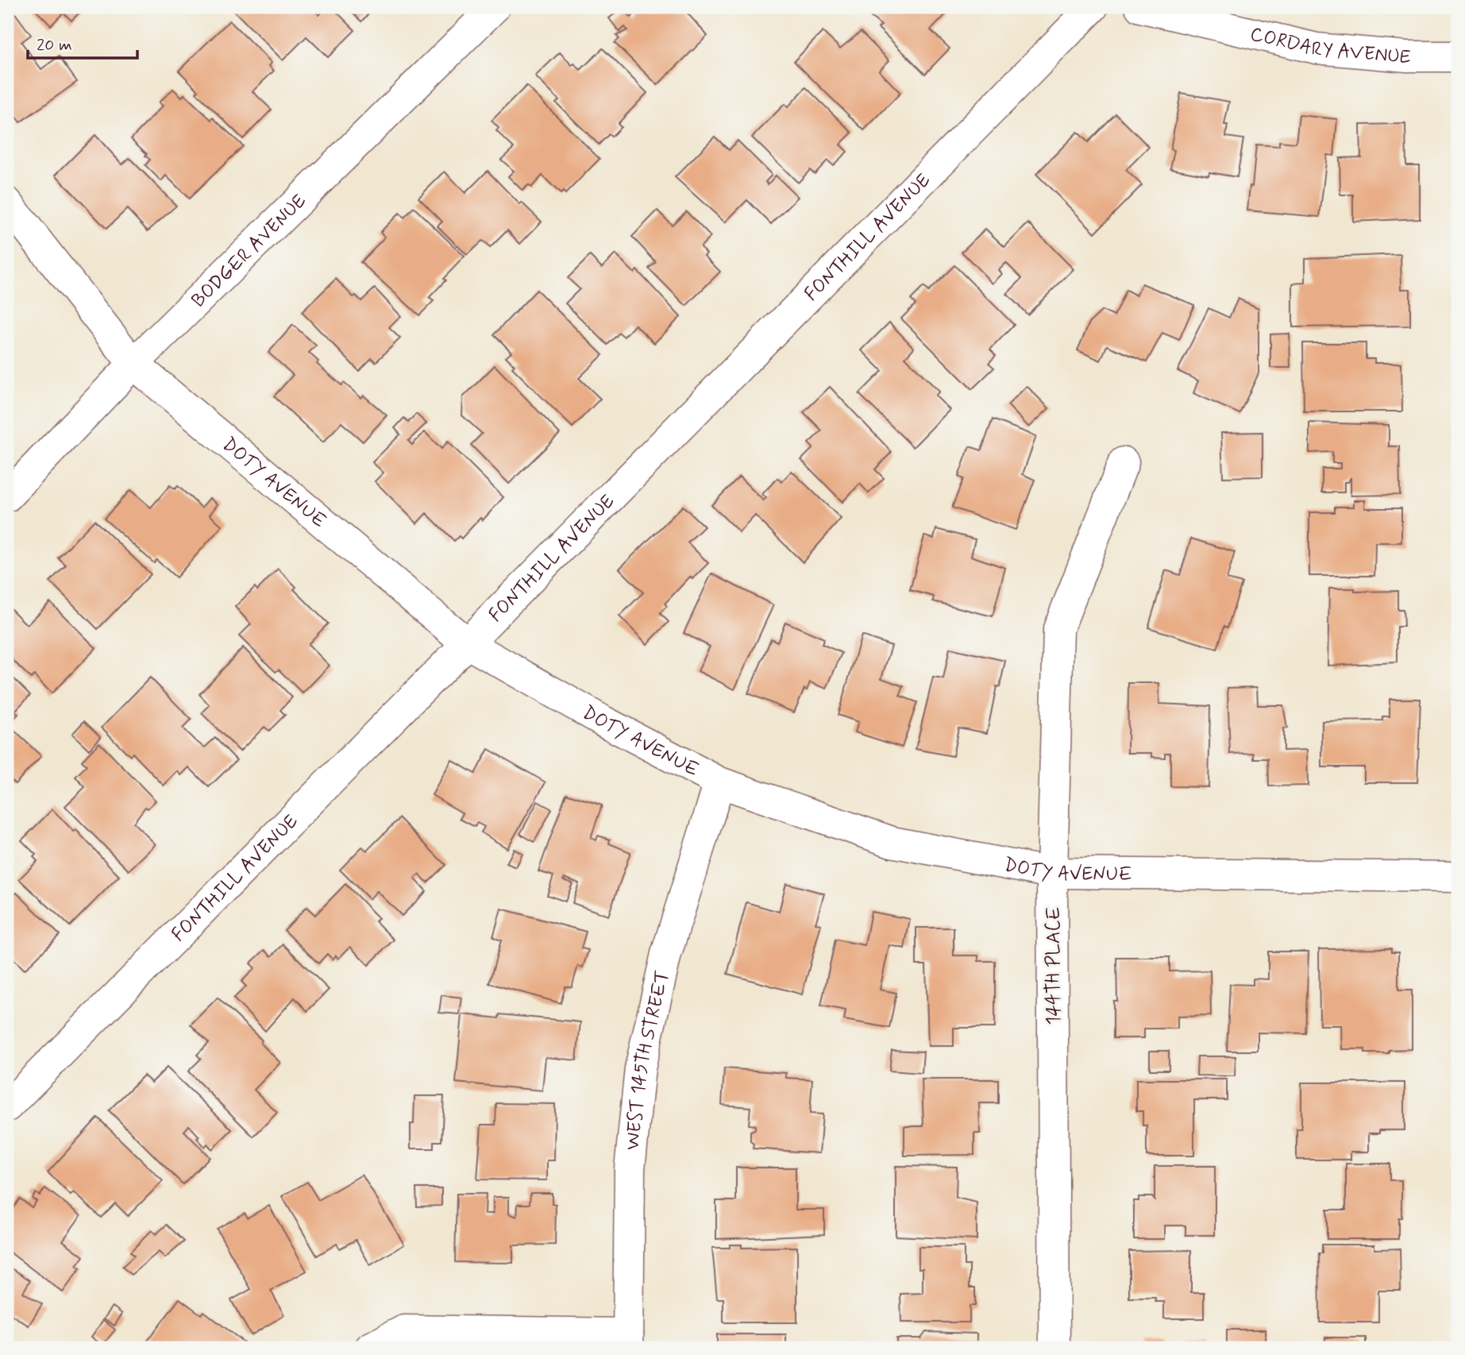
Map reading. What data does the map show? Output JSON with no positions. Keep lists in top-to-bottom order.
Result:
{
  "streets": {
    "street": [
      "CORDARY AVENUE",
      "FONTHILL AVENUE",
      "BODGER AVENUE",
      "DOTY AVENUE",
      "144TH PLACE",
      "WEST 145TH STREET"
    ]
  },
  "crossings": [
    ["FONTHILL AVENUE", "DOTY AVENUE"],
    ["BODGER AVENUE", "DOTY AVENUE"],
    ["DOTY AVENUE", "144TH PLACE"],
    ["DOTY AVENUE", "WEST 145TH STREET"]
  ],
  "scale_bar": "20 m"
}
